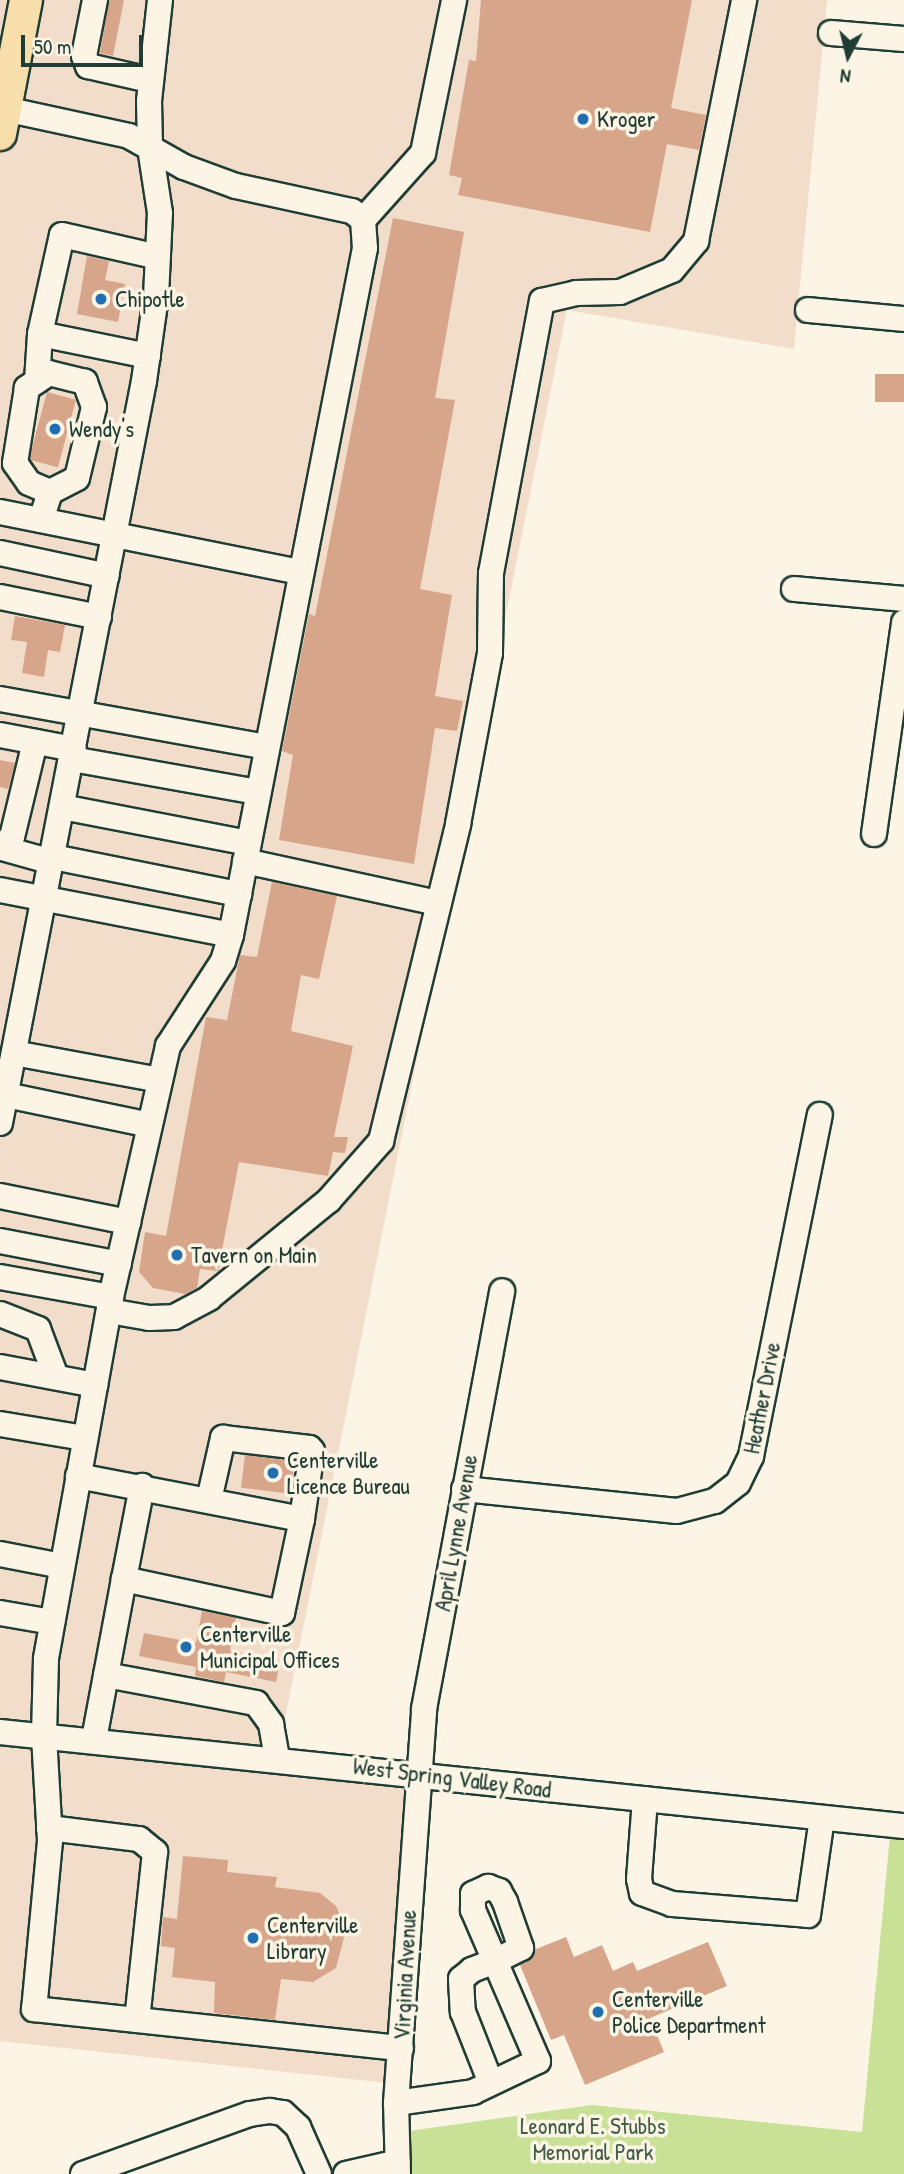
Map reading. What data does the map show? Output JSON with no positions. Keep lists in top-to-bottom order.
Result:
{
  "streets": {
    "street": [
      "Heather Drive",
      "April Lynne Avenue",
      "West Spring Valley Road",
      "Virginia Avenue"
    ]
  },
  "crossings": [
    ["Heather Drive", "April Lynne Avenue"],
    ["April Lynne Avenue", "West Spring Valley Road"],
    ["April Lynne Avenue", "Virginia Avenue"],
    ["West Spring Valley Road", "Virginia Avenue"]
  ],
  "parks": ["Leonard E. Stubbs Memorial Park"],
  "places": [
    "Kroger",
    "Chipotle",
    "Wendy's",
    "Tavern on Main",
    "Centerville Licence Bureau",
    "Centerville Municipal Offices",
    "Centerville Library",
    "Centerville Police Department"
  ],
  "scale_bar": "50 m",
  "north": "bottom"
}
